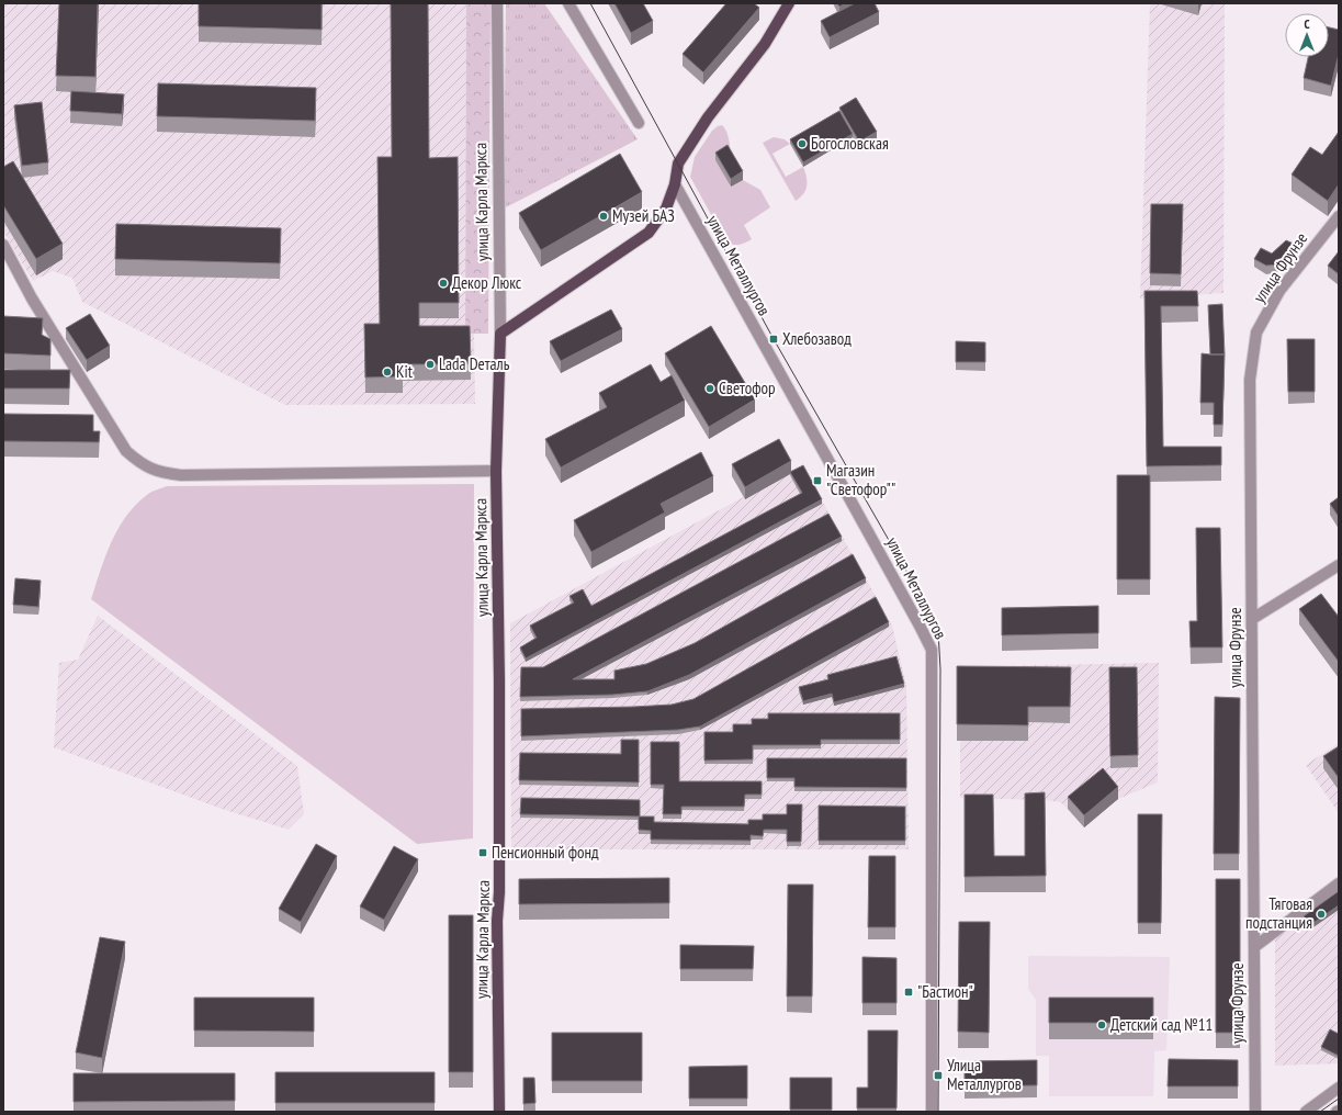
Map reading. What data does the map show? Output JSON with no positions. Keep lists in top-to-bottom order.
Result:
{
  "streets": {
    "main road": ["улица Карла Маркса"],
    "street": ["улица Металлургов", "улица Фрунзе"]
  },
  "places": {
    "other": [
      "Богословская",
      "Музей БАЗ",
      "Декор Люкс",
      "Lada Dеталь",
      "Kit",
      "Светофор",
      "Тяговая подстанция",
      "Детский сад №11"
    ],
    "transit": [
      "Хлебозавод",
      "Магазин \"Светофор\"\"",
      "Пенсионный фонд",
      "\"Бастион\"",
      "Улица Металлургов"
    ]
  },
  "north": "top"
}
